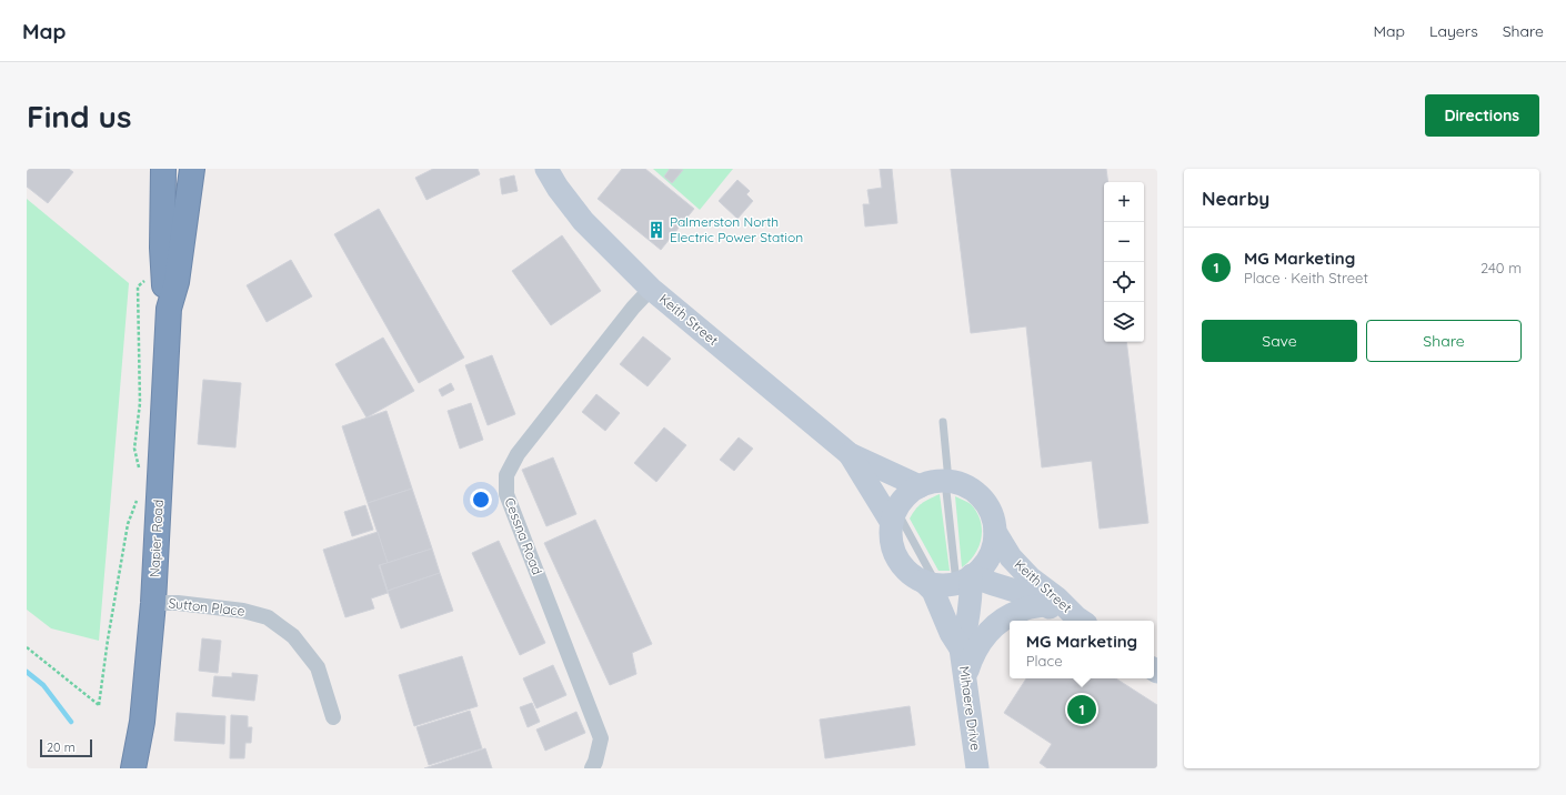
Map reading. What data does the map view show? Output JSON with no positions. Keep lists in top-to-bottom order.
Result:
{
  "streets": {
    "highway": ["Napier Road"],
    "main road": ["Keith Street", "Mihaere Drive"],
    "street": ["Cessna Road", "Sutton Place"]
  },
  "crossings": [
    ["Keith Street", "Cessna Road"],
    ["Keith Street", "Mihaere Drive"],
    ["Napier Road", "Sutton Place"]
  ],
  "places": {
    "building": ["Palmerston North Electric Power Station"]
  },
  "scale_bar": "20 m",
  "page": {
    "header": "Map",
    "nav": ["Map", "Layers", "Share"],
    "buttons": [
      "Directions",
      ["Save", "Share"]
    ],
    "title": "Find us",
    "heading": "Nearby",
    "map_buttons": ["+", "−"],
    "list": [
      {
        "mark": "1",
        "name": "MG Marketing",
        "note": "Place · Keith Street",
        "value": "240 m"
      }
    ],
    "popup": ["MG Marketing", "Place"],
    "pins": "1",
    "scale": "20 m"
  }
}
